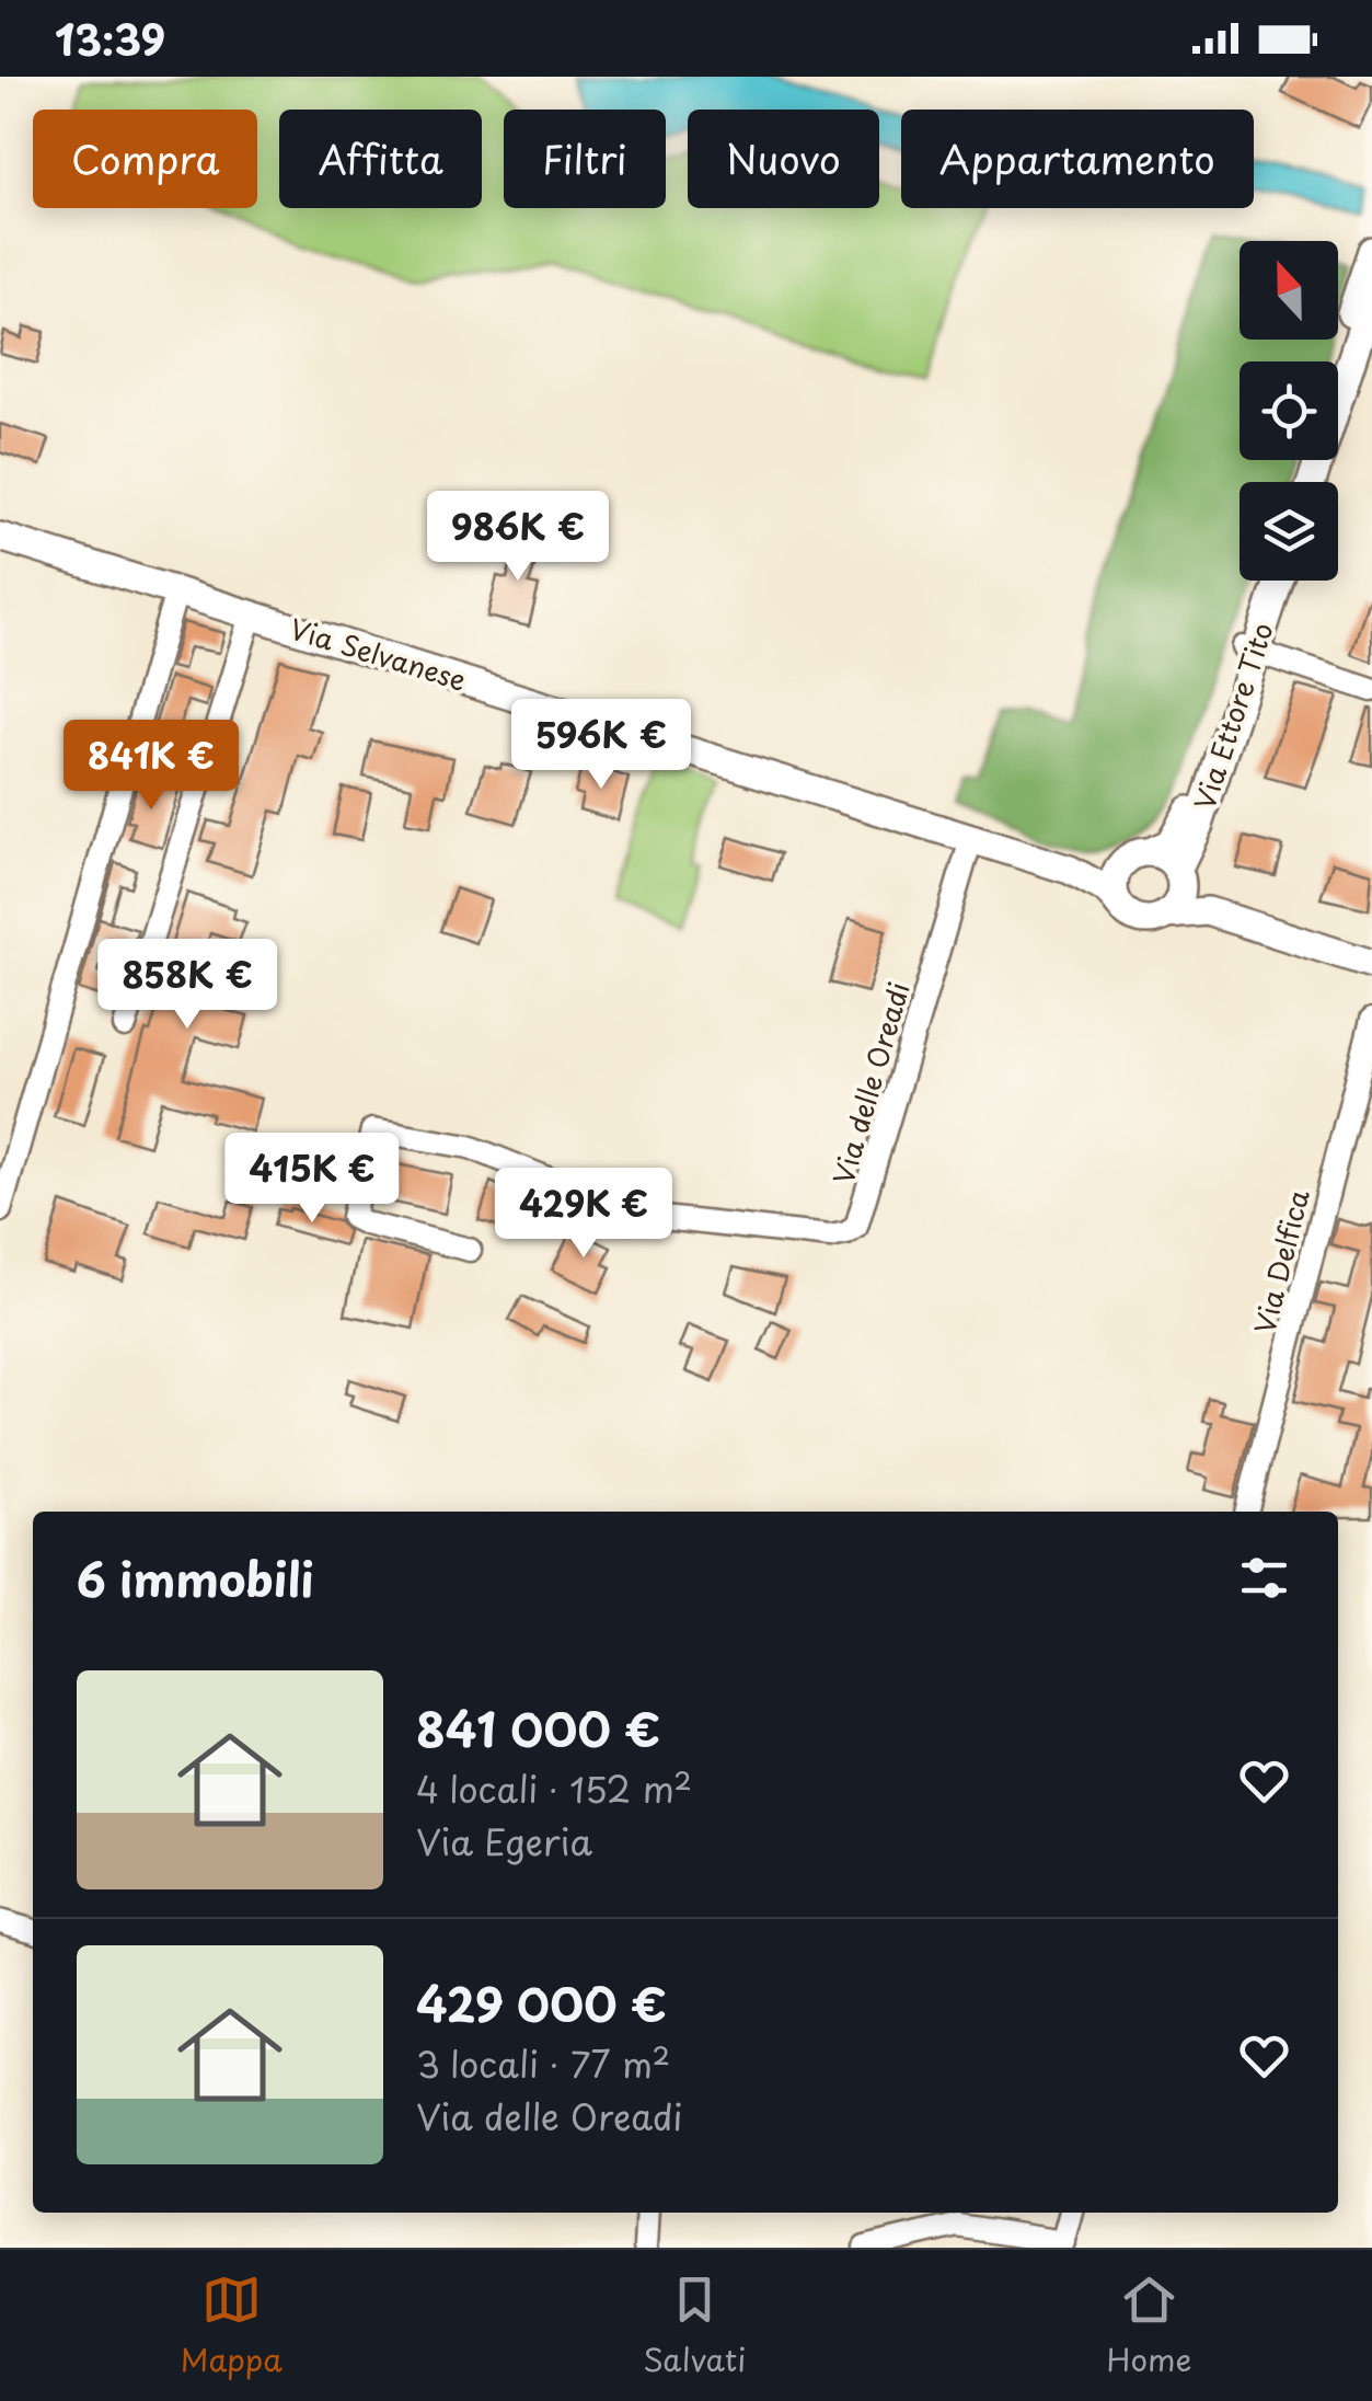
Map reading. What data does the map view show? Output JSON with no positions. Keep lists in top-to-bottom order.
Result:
{
  "streets": {
    "street": [
      "Via Selvanese",
      "Via Ettore Tito",
      "Via delle Oreadi",
      "Via Delfica"
    ]
  },
  "crossings": [
    ["Via Selvanese", "Via Ettore Tito"],
    ["Via Selvanese", "Via delle Oreadi"]
  ],
  "north": "top",
  "page": {
    "status": "13:39",
    "chip": [
      "Compra",
      "Affitta",
      "Filtri",
      "Nuovo",
      "Appartamento"
    ],
    "price": [
      "986K €",
      "596K €",
      "841K €",
      "858K €",
      "415K €",
      "429K €"
    ],
    "heading": "6 immobili",
    "list": [
      {
        "name": "841 000 €",
        "note": "4 locali · 152 m² · Via Egeria"
      },
      {
        "name": "429 000 €",
        "note": "3 locali · 77 m² · Via delle Oreadi"
      }
    ],
    "tabs": ["Mappa", "Salvati", "Home"]
  }
}
